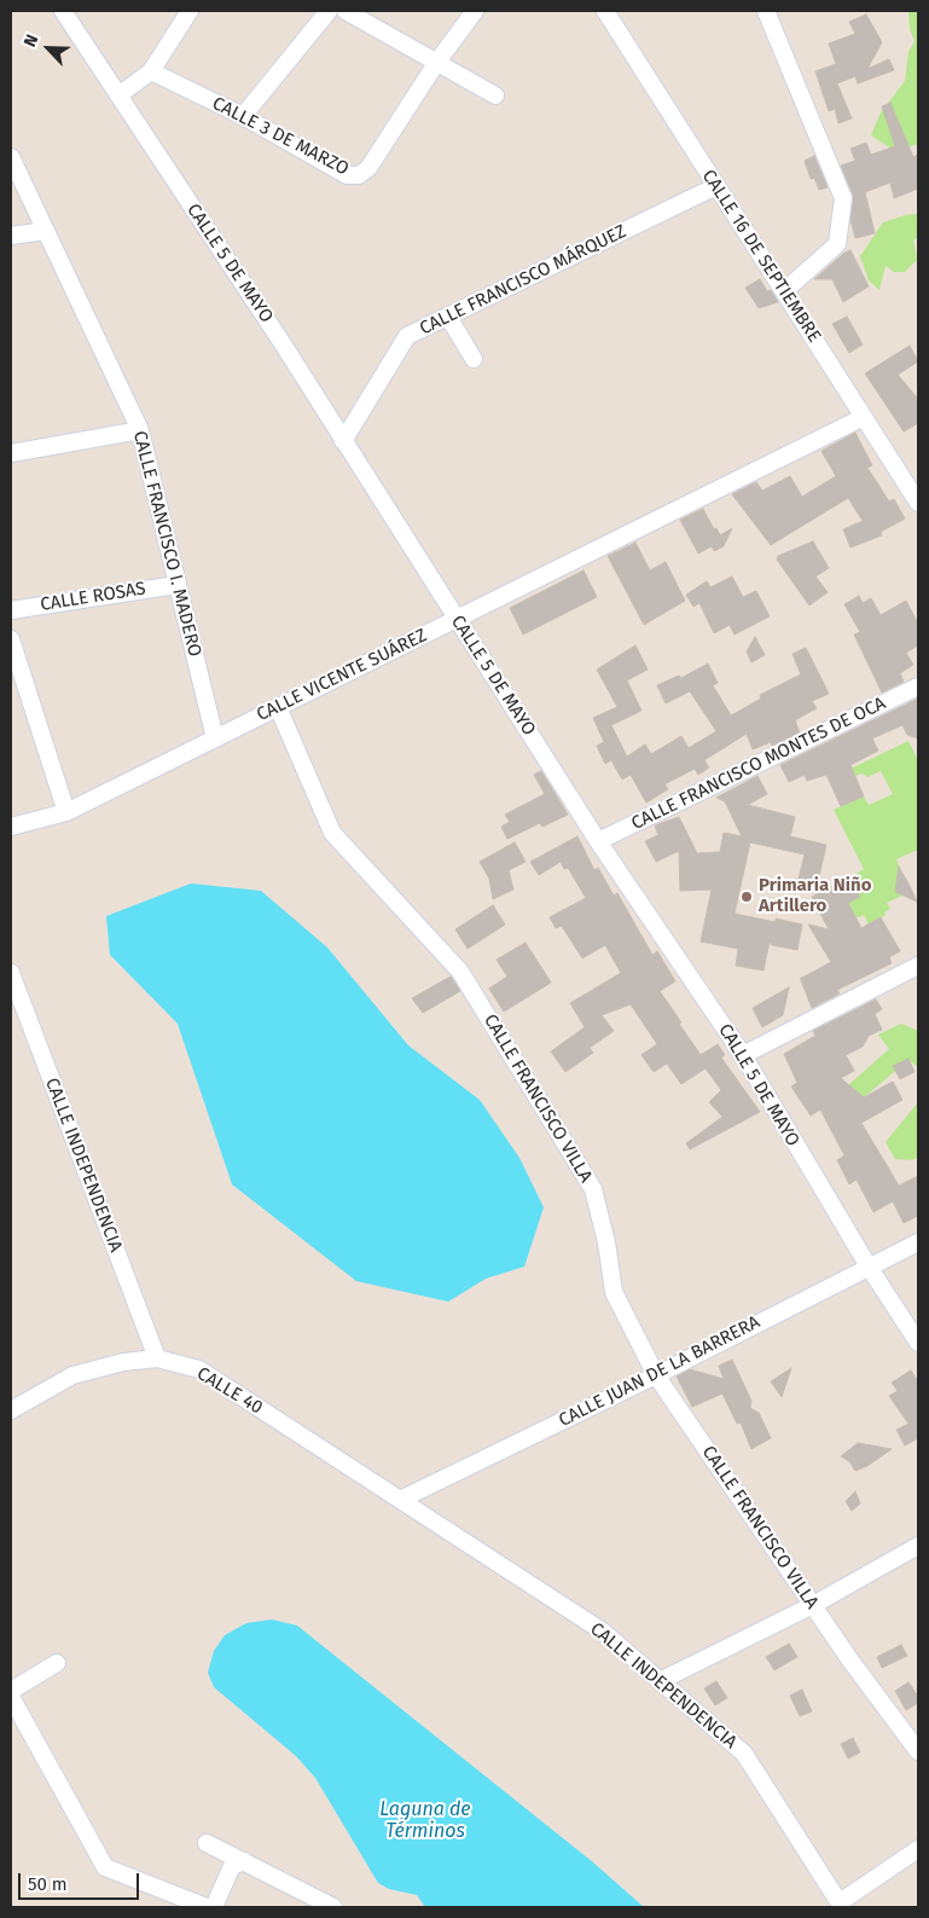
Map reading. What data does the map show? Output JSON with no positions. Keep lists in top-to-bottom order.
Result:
{
  "streets": {
    "street": [
      "CALLE 3 DE MARZO",
      "CALLE 16 DE SEPTIEMBRE",
      "CALLE 5 DE MAYO",
      "CALLE FRANCISCO MÁRQUEZ",
      "CALLE FRANCISCO I. MADERO",
      "CALLE ROSAS",
      "CALLE VICENTE SUÁREZ",
      "CALLE FRANCISCO MONTES DE OCA",
      "CALLE FRANCISCO VILLA",
      "CALLE INDEPENDENCIA",
      "CALLE JUAN DE LA BARRERA",
      "CALLE 40"
    ]
  },
  "crossings": [
    ["CALLE 16 DE SEPTIEMBRE", "CALLE FRANCISCO MÁRQUEZ"],
    ["CALLE 16 DE SEPTIEMBRE", "CALLE VICENTE SUÁREZ"],
    ["CALLE 5 DE MAYO", "CALLE FRANCISCO MÁRQUEZ"],
    ["CALLE 5 DE MAYO", "CALLE VICENTE SUÁREZ"],
    ["CALLE 5 DE MAYO", "CALLE FRANCISCO MONTES DE OCA"],
    ["CALLE 5 DE MAYO", "CALLE JUAN DE LA BARRERA"],
    ["CALLE FRANCISCO I. MADERO", "CALLE ROSAS"],
    ["CALLE FRANCISCO I. MADERO", "CALLE VICENTE SUÁREZ"],
    ["CALLE VICENTE SUÁREZ", "CALLE FRANCISCO VILLA"],
    ["CALLE FRANCISCO VILLA", "CALLE JUAN DE LA BARRERA"],
    ["CALLE INDEPENDENCIA", "CALLE JUAN DE LA BARRERA"],
    ["CALLE INDEPENDENCIA", "CALLE 40"],
    ["CALLE JUAN DE LA BARRERA", "CALLE 40"]
  ],
  "water": ["Laguna de Términos"],
  "places": ["Primaria Niño Artillero"],
  "scale_bar": "50 m",
  "north": "top left"
}
